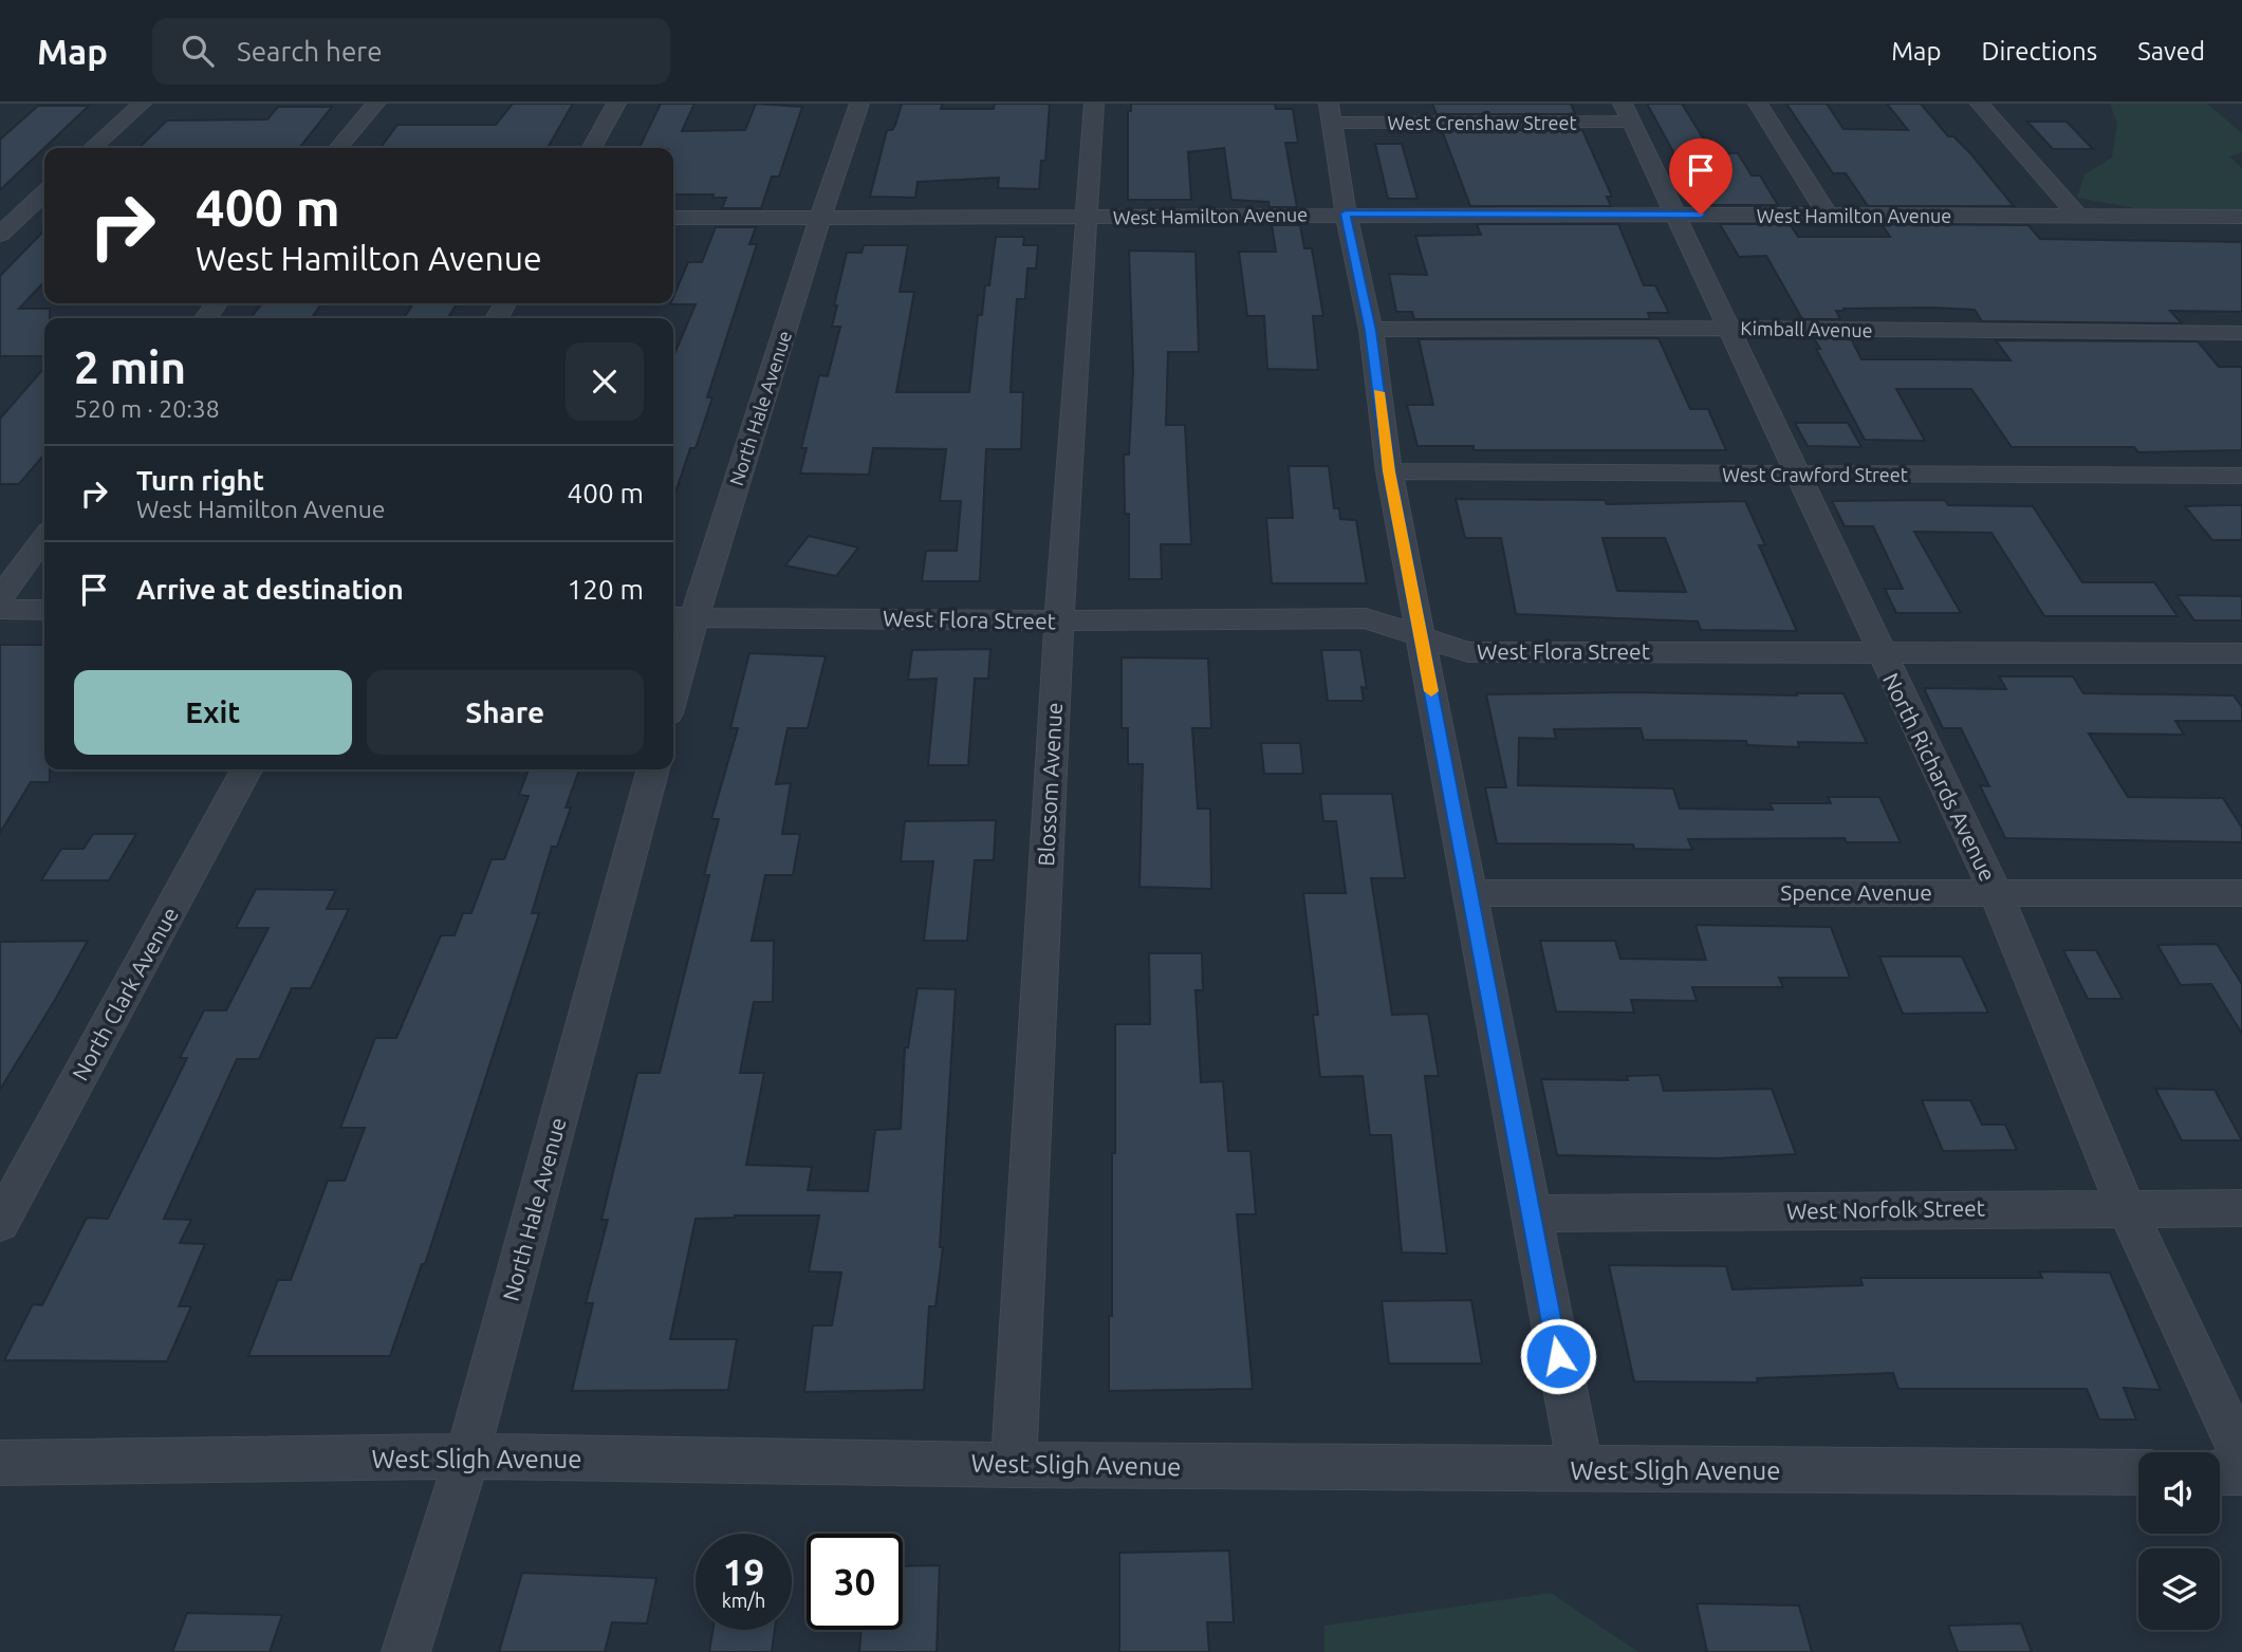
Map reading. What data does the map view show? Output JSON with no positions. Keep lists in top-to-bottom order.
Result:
{
  "streets": {
    "street": [
      "West Crenshaw Street",
      "West Hamilton Avenue",
      "Kimball Avenue",
      "North Hale Avenue",
      "West Crawford Street",
      "West Flora Street",
      "North Richards Avenue",
      "Blossom Avenue",
      "Spence Avenue",
      "North Clark Avenue",
      "West Norfolk Street",
      "West Sligh Avenue"
    ]
  },
  "crossings": [
    ["West Crenshaw Street", "North Richards Avenue"],
    ["West Hamilton Avenue", "North Hale Avenue"],
    ["West Hamilton Avenue", "North Richards Avenue"],
    ["West Hamilton Avenue", "Blossom Avenue"],
    ["Kimball Avenue", "North Richards Avenue"],
    ["North Hale Avenue", "West Flora Street"],
    ["North Hale Avenue", "West Sligh Avenue"],
    ["West Crawford Street", "North Richards Avenue"],
    ["West Flora Street", "North Richards Avenue"],
    ["West Flora Street", "Blossom Avenue"],
    ["North Richards Avenue", "Spence Avenue"],
    ["North Richards Avenue", "West Norfolk Street"],
    ["Blossom Avenue", "West Sligh Avenue"]
  ],
  "page": {
    "header": "Map",
    "search": "Search here",
    "nav": ["Map", "Directions", "Saved"],
    "turn": ["400 m", "West Hamilton Avenue"],
    "heading": ["2 min", "520 m · 20:38"],
    "list": [
      {
        "name": "Turn right",
        "note": "West Hamilton Avenue",
        "value": "400 m"
      },
      {
        "name": "Arrive at destination",
        "value": "120 m"
      }
    ],
    "buttons": ["Exit", "Share"],
    "speed": "19 km/h",
    "limit": "30"
  }
}
